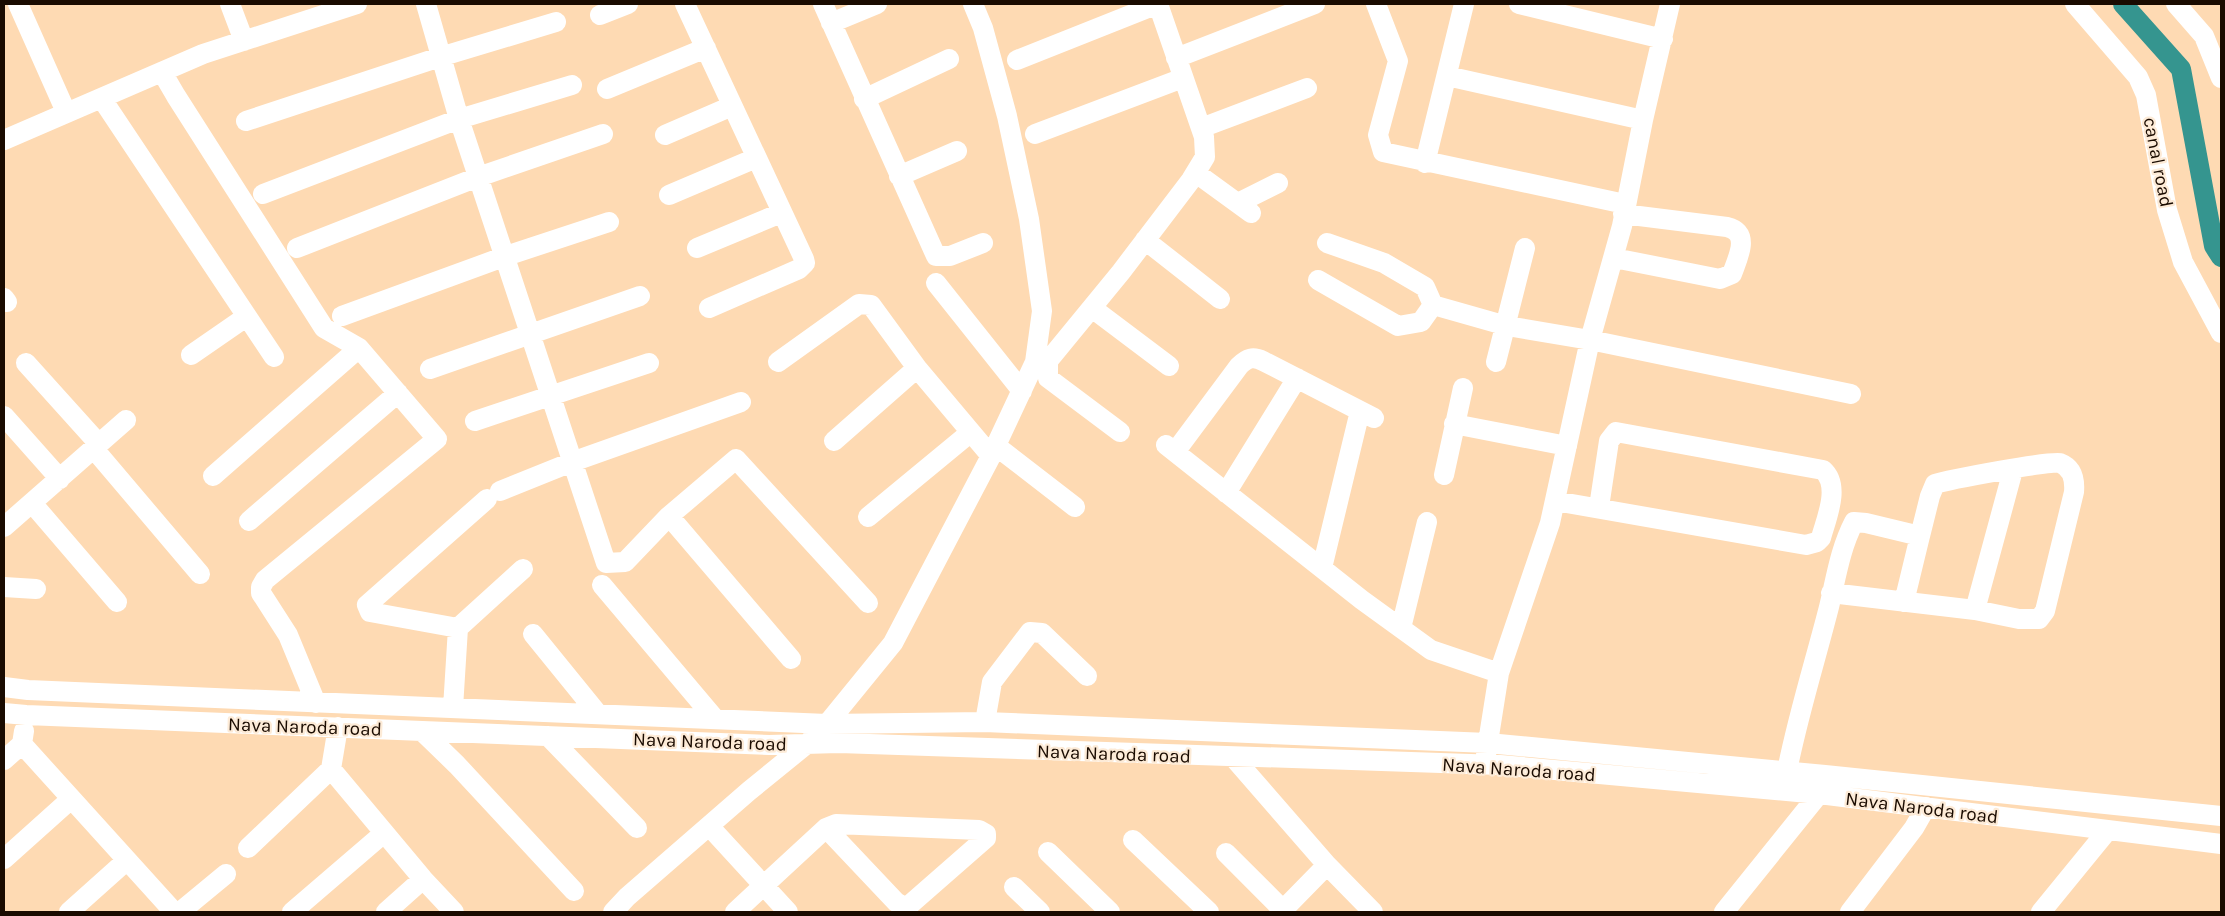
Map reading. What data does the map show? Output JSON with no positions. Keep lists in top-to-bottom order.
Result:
{
  "streets": {
    "street": ["canal road", "Nava Naroda road"]
  }
}
